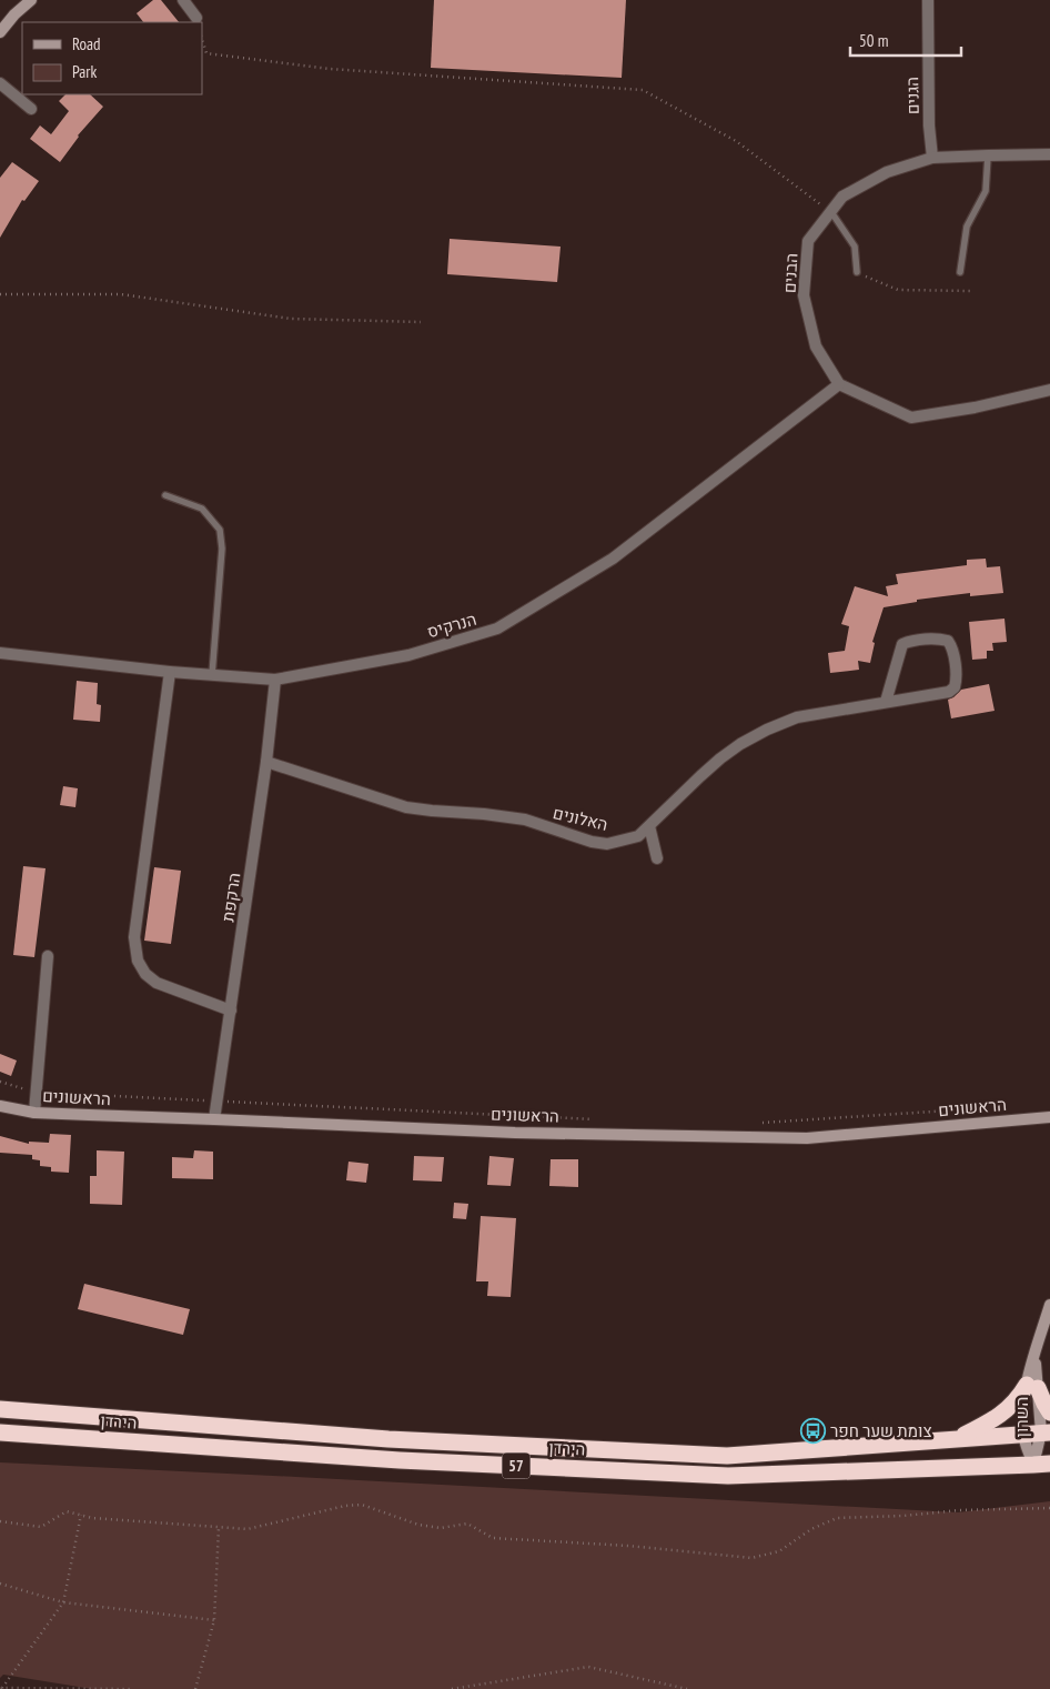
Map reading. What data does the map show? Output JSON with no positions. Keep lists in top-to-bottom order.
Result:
{
  "streets": {
    "highway": ["הירדן", "57"],
    "street": [
      "הגנים",
      "הבנים",
      "הנרקיס",
      "האלונים",
      "הרקפת",
      "הראשונים",
      "השרון"
    ]
  },
  "crossings": [
    ["הגנים", "הבנים"],
    ["הבנים", "הנרקיס"],
    ["הנרקיס", "הרקפת"],
    ["האלונים", "הרקפת"],
    ["הרקפת", "הראשונים"],
    ["השרון", "הירדן"],
    ["השרון", "57"],
    ["הירדן", "57"]
  ],
  "places": {
    "bus stop": ["צומת שער חפר"]
  },
  "legend": ["Road", "Park"],
  "scale_bar": "50 m"
}
